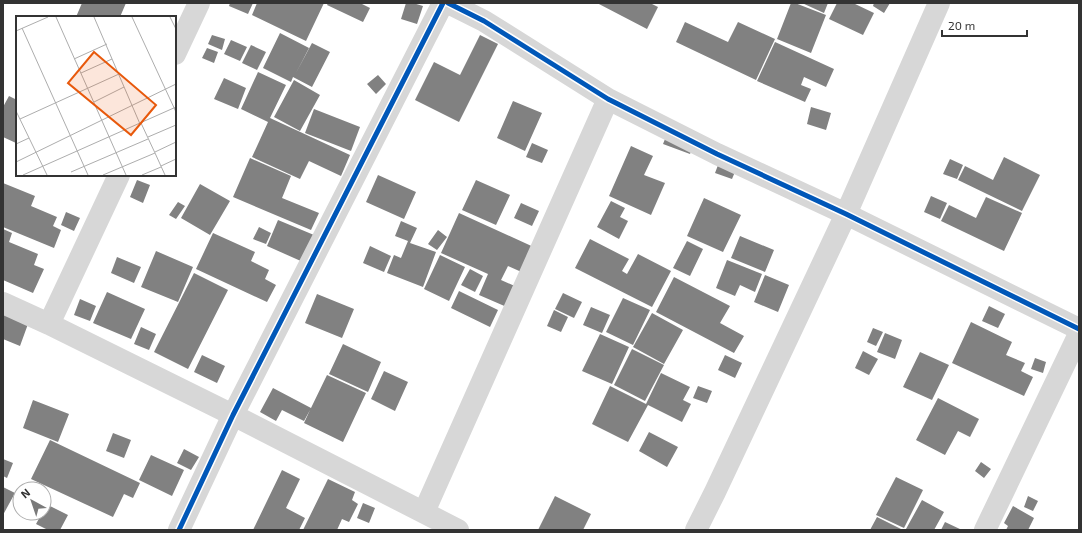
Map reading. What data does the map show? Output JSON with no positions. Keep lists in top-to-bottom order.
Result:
{
  "scale_bar": "20 m",
  "north": "top left"
}
